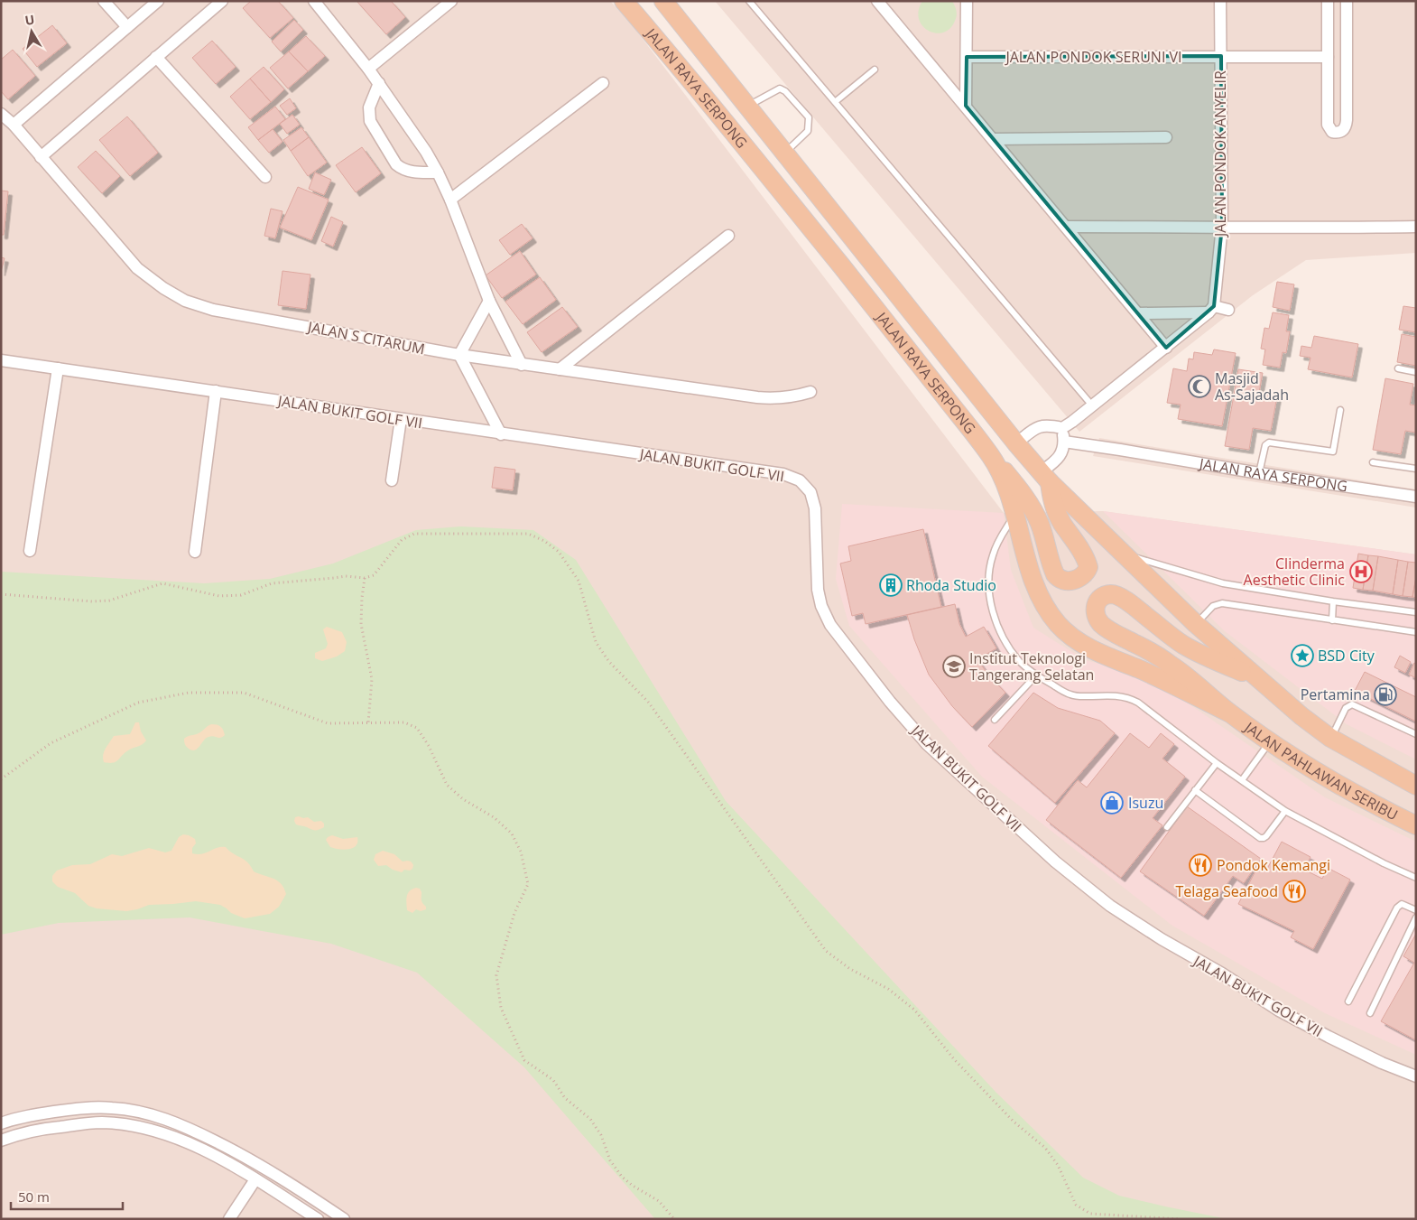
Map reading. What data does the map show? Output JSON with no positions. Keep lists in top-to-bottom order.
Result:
{
  "streets": {
    "main road": ["JALAN RAYA SERPONG", "JALAN PAHLAWAN SERIBU"],
    "street": [
      "JALAN PONDOK SERUNI VI",
      "JALAN PONDOK ANYELIR",
      "JALAN S CITARUM",
      "JALAN BUKIT GOLF VII"
    ]
  },
  "crossings": [
    ["JALAN PONDOK SERUNI VI", "JALAN PONDOK ANYELIR"],
    ["JALAN RAYA SERPONG", "JALAN PAHLAWAN SERIBU"]
  ],
  "places": {
    "mosque": ["Masjid As-Sajadah"],
    "hospital": ["Clinderma Aesthetic Clinic"],
    "building": ["Rhoda Studio"],
    "place": ["BSD City"],
    "school or university": ["Institut Teknologi Tangerang Selatan"],
    "fuel station": ["Pertamina"],
    "shop": ["Isuzu"],
    "restaurant": ["Pondok Kemangi", "Telaga Seafood"]
  },
  "scale_bar": "50 m",
  "north": "top"
}
